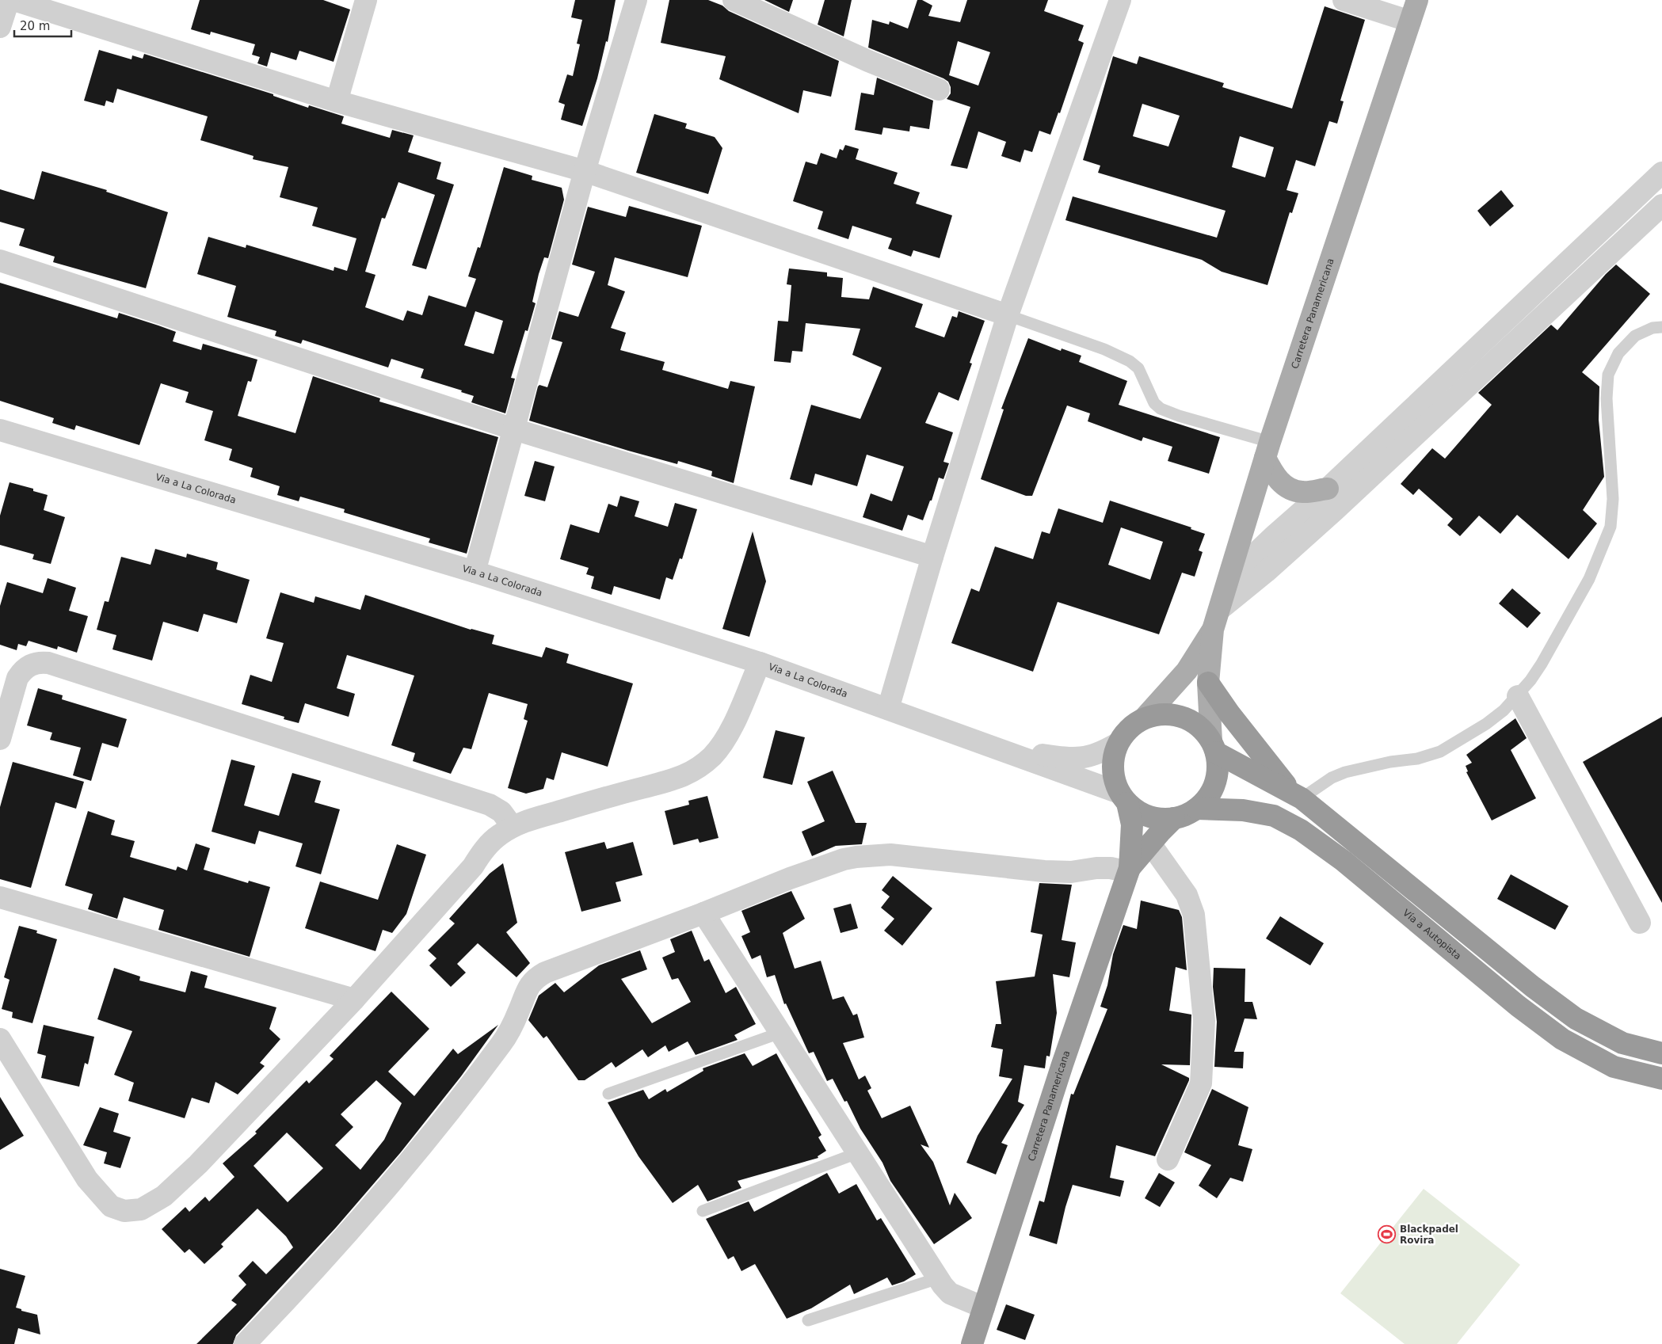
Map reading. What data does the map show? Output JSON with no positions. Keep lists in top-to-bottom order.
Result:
{
  "streets": {
    "highway": ["Carretera Panamericana", "Vía a Autopista"],
    "street": ["Via a La Colorada"]
  },
  "crossings": [
    ["Carretera Panamericana", "Via a La Colorada"],
    ["Carretera Panamericana", "Vía a Autopista"],
    ["Via a La Colorada", "Vía a Autopista"]
  ],
  "places": {
    "sports": ["Blackpadel Rovira"]
  },
  "scale_bar": "20 m"
}
